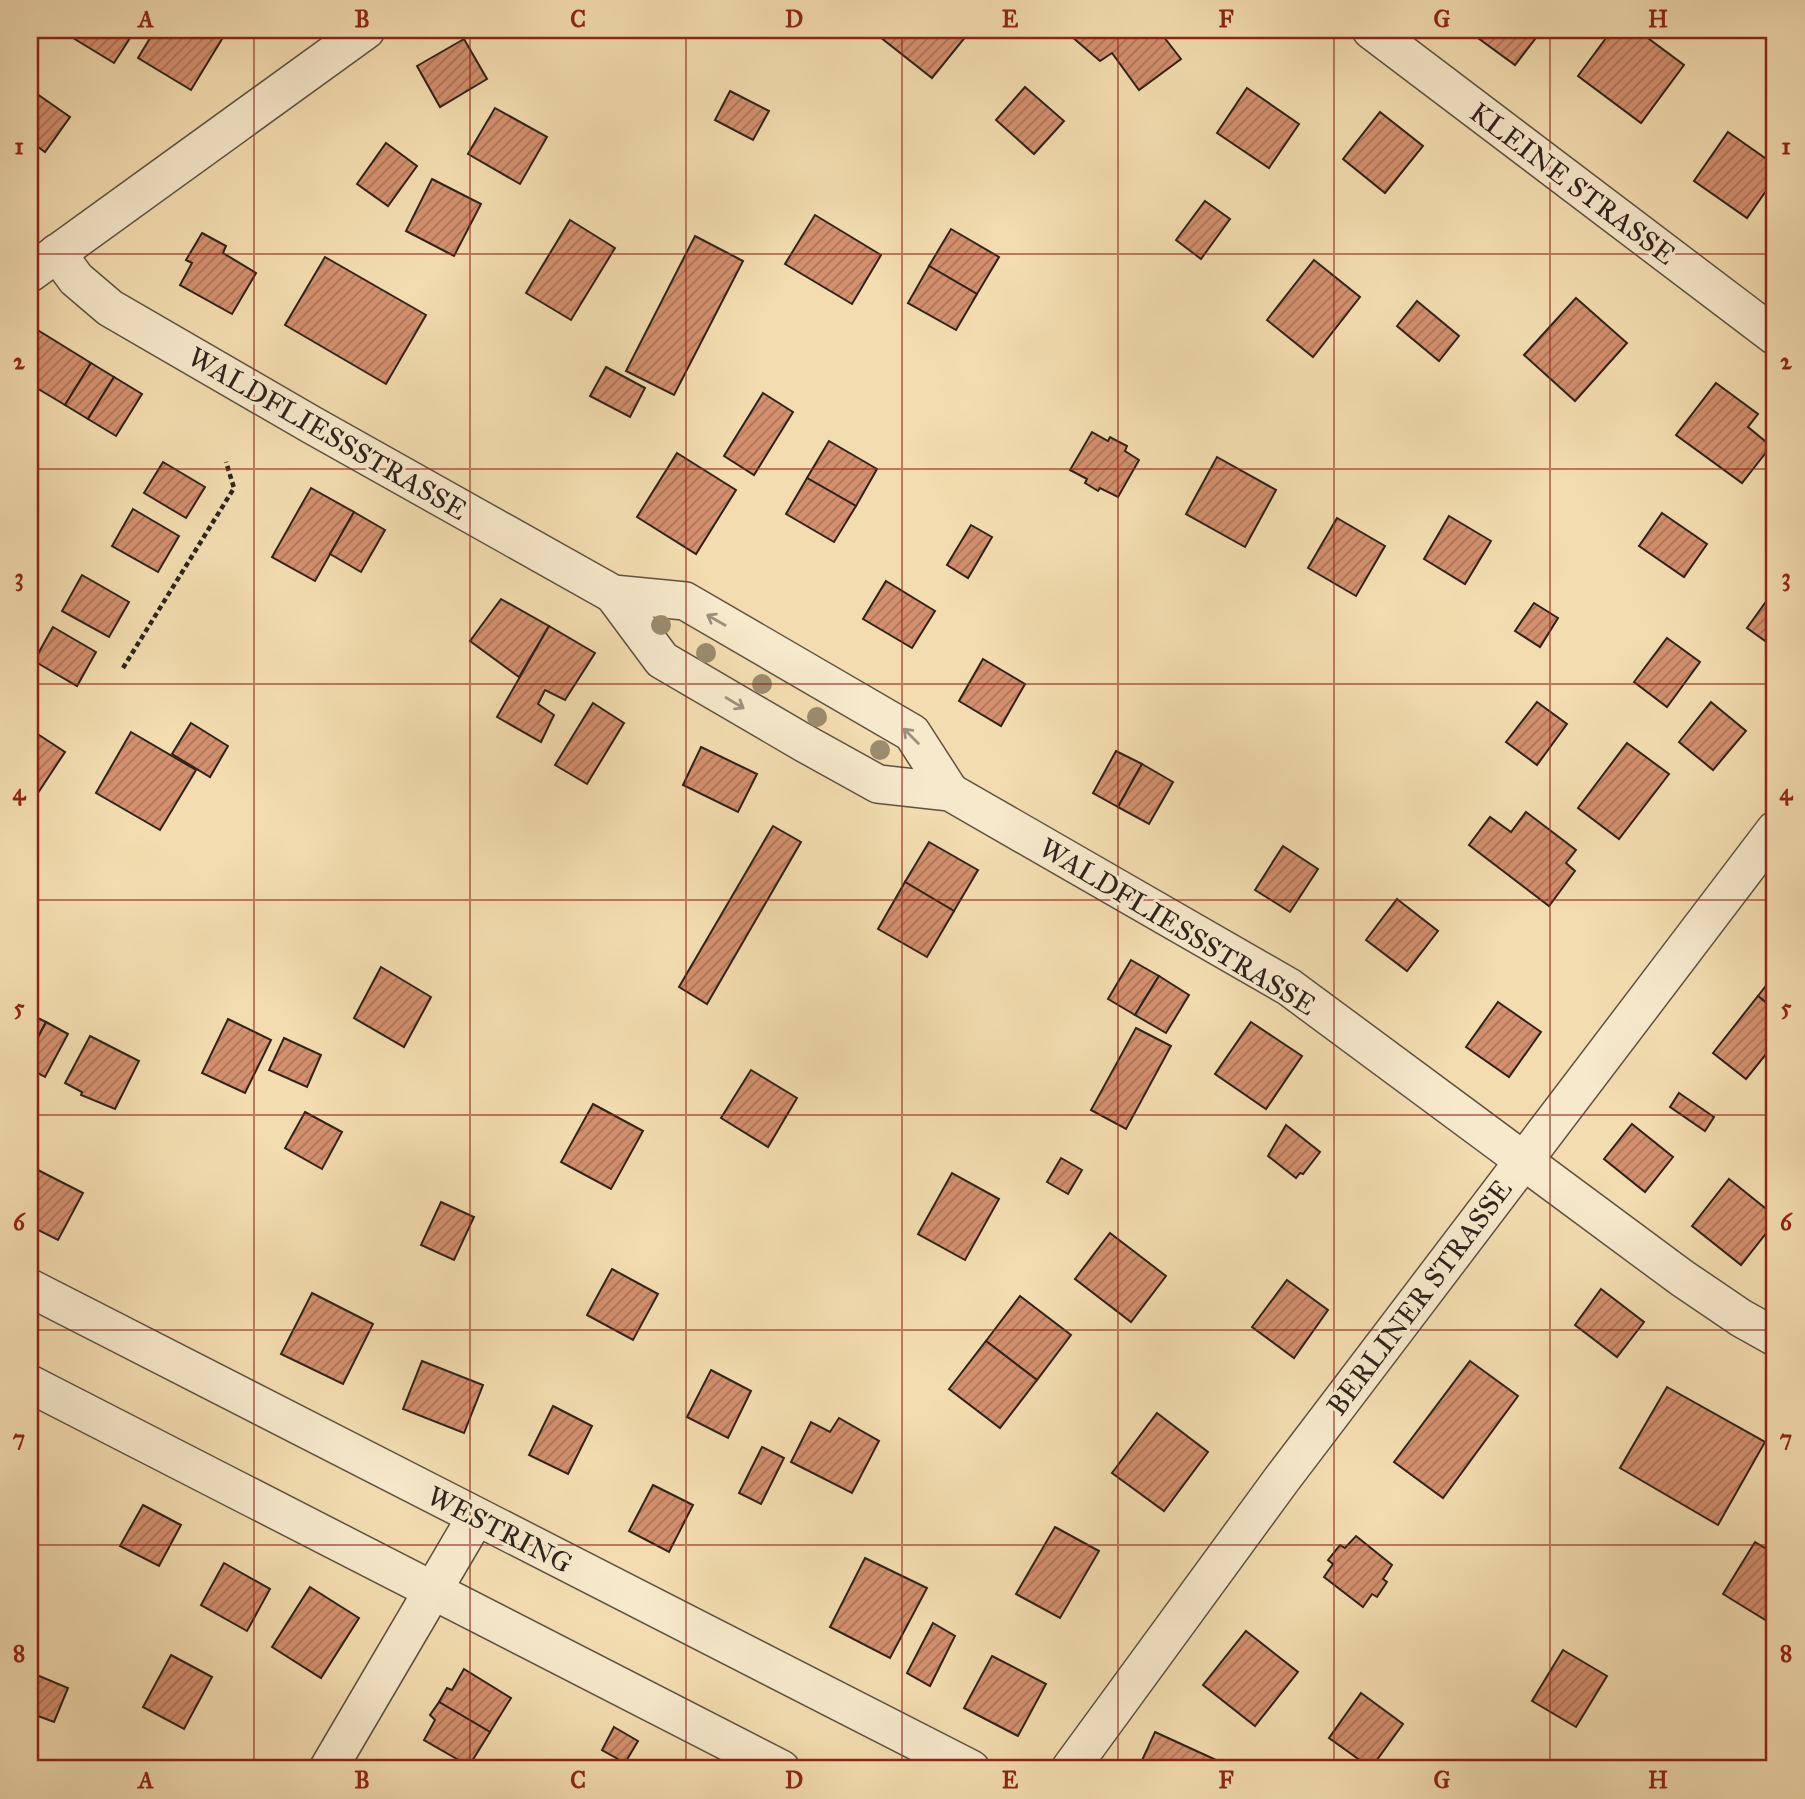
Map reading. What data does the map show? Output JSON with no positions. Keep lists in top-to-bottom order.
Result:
{
  "streets": {
    "street": [
      "KLEINE STRASSE",
      "WALDFLIESSSTRASSE",
      "BERLINER STRASSE",
      "WESTRING"
    ]
  },
  "crossings": [
    ["WALDFLIESSSTRASSE", "BERLINER STRASSE"]
  ],
  "grid": {
    "columns": [
      "A",
      "B",
      "C",
      "D",
      "E",
      "F",
      "G",
      "H"
    ],
    "rows": [
      "1",
      "2",
      "3",
      "4",
      "5",
      "6",
      "7",
      "8"
    ]
  }
}
